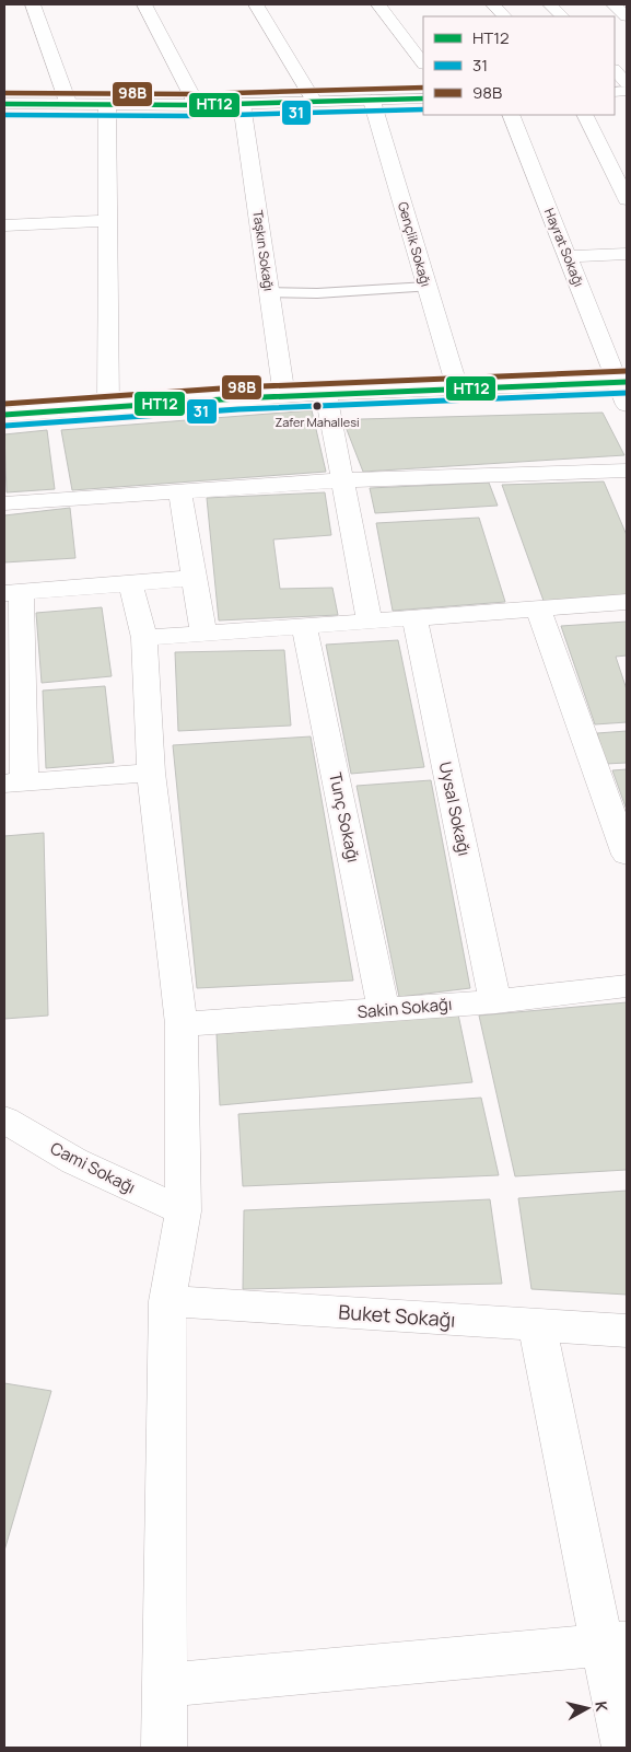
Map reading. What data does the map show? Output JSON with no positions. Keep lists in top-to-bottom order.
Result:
{
  "streets": {
    "street": [
      "Gençlik Sokağı",
      "Hayrat Sokağı",
      "Taşkın Sokağı",
      "Uysal Sokağı",
      "Tunç Sokağı",
      "Sakin Sokağı",
      "Cami Sokağı",
      "Buket Sokağı"
    ]
  },
  "crossings": [
    ["Uysal Sokağı", "Sakin Sokağı"],
    ["Tunç Sokağı", "Sakin Sokağı"]
  ],
  "places": ["Zafer Mahallesi"],
  "lines": ["transit line 98B", "transit line HT12", "transit line 31"],
  "legend": ["HT12", "31", "98B"],
  "north": "right"
}
